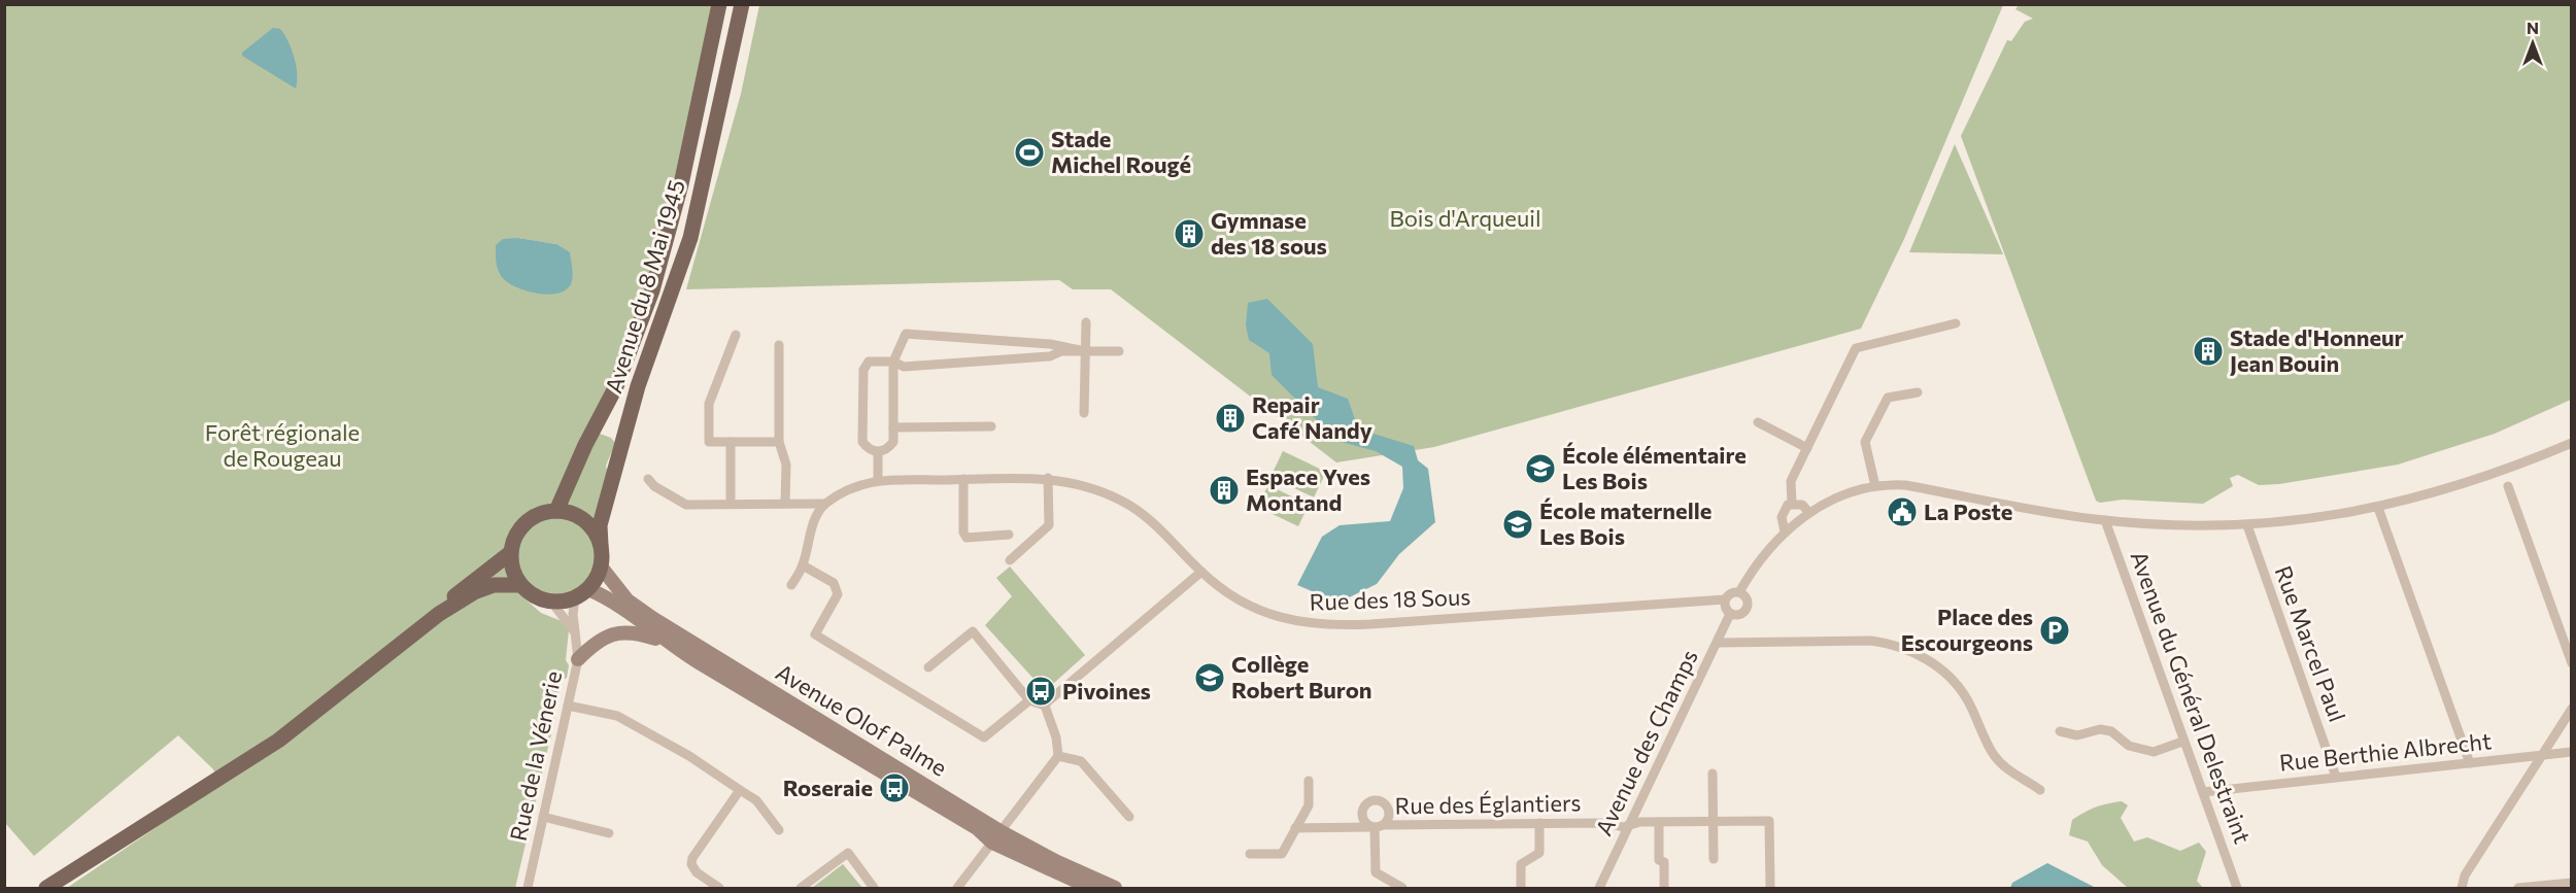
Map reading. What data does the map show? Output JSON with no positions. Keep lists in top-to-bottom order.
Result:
{
  "streets": {
    "main road": ["Avenue du 8 Mai 1945", "Avenue Olof Palme"],
    "street": [
      "Rue des 18 Sous",
      "Rue Marcel Paul",
      "Avenue du Général Delestraint",
      "Avenue des Champs",
      "Rue Berthie Albrecht",
      "Rue de la Vénerie",
      "Rue des Églantiers"
    ]
  },
  "crossings": [
    ["Avenue du 8 Mai 1945", "Avenue Olof Palme"],
    ["Avenue du 8 Mai 1945", "Rue de la Vénerie"],
    ["Rue des 18 Sous", "Avenue des Champs"],
    ["Rue Marcel Paul", "Avenue des Champs"],
    ["Rue Marcel Paul", "Rue Berthie Albrecht"],
    ["Avenue du Général Delestraint", "Avenue des Champs"],
    ["Avenue du Général Delestraint", "Rue Berthie Albrecht"],
    ["Avenue Olof Palme", "Rue de la Vénerie"],
    ["Avenue des Champs", "Rue des Églantiers"]
  ],
  "parks": ["Bois d'Arqueuil", "Forêt régionale de Rougeau"],
  "places": {
    "sports": ["Stade Michel Rougé"],
    "building": [
      "Gymnase des 18 sous",
      "Stade d'Honneur Jean Bouin",
      "Repair Café Nandy",
      "Espace Yves Montand"
    ],
    "school or university": ["École élémentaire Les Bois", "École maternelle Les Bois", "Collège Robert Buron"],
    "public building": ["La Poste"],
    "parking": ["Place des Escourgeons"],
    "bus stop": ["Pivoines", "Roseraie"]
  },
  "north": "top"
}
